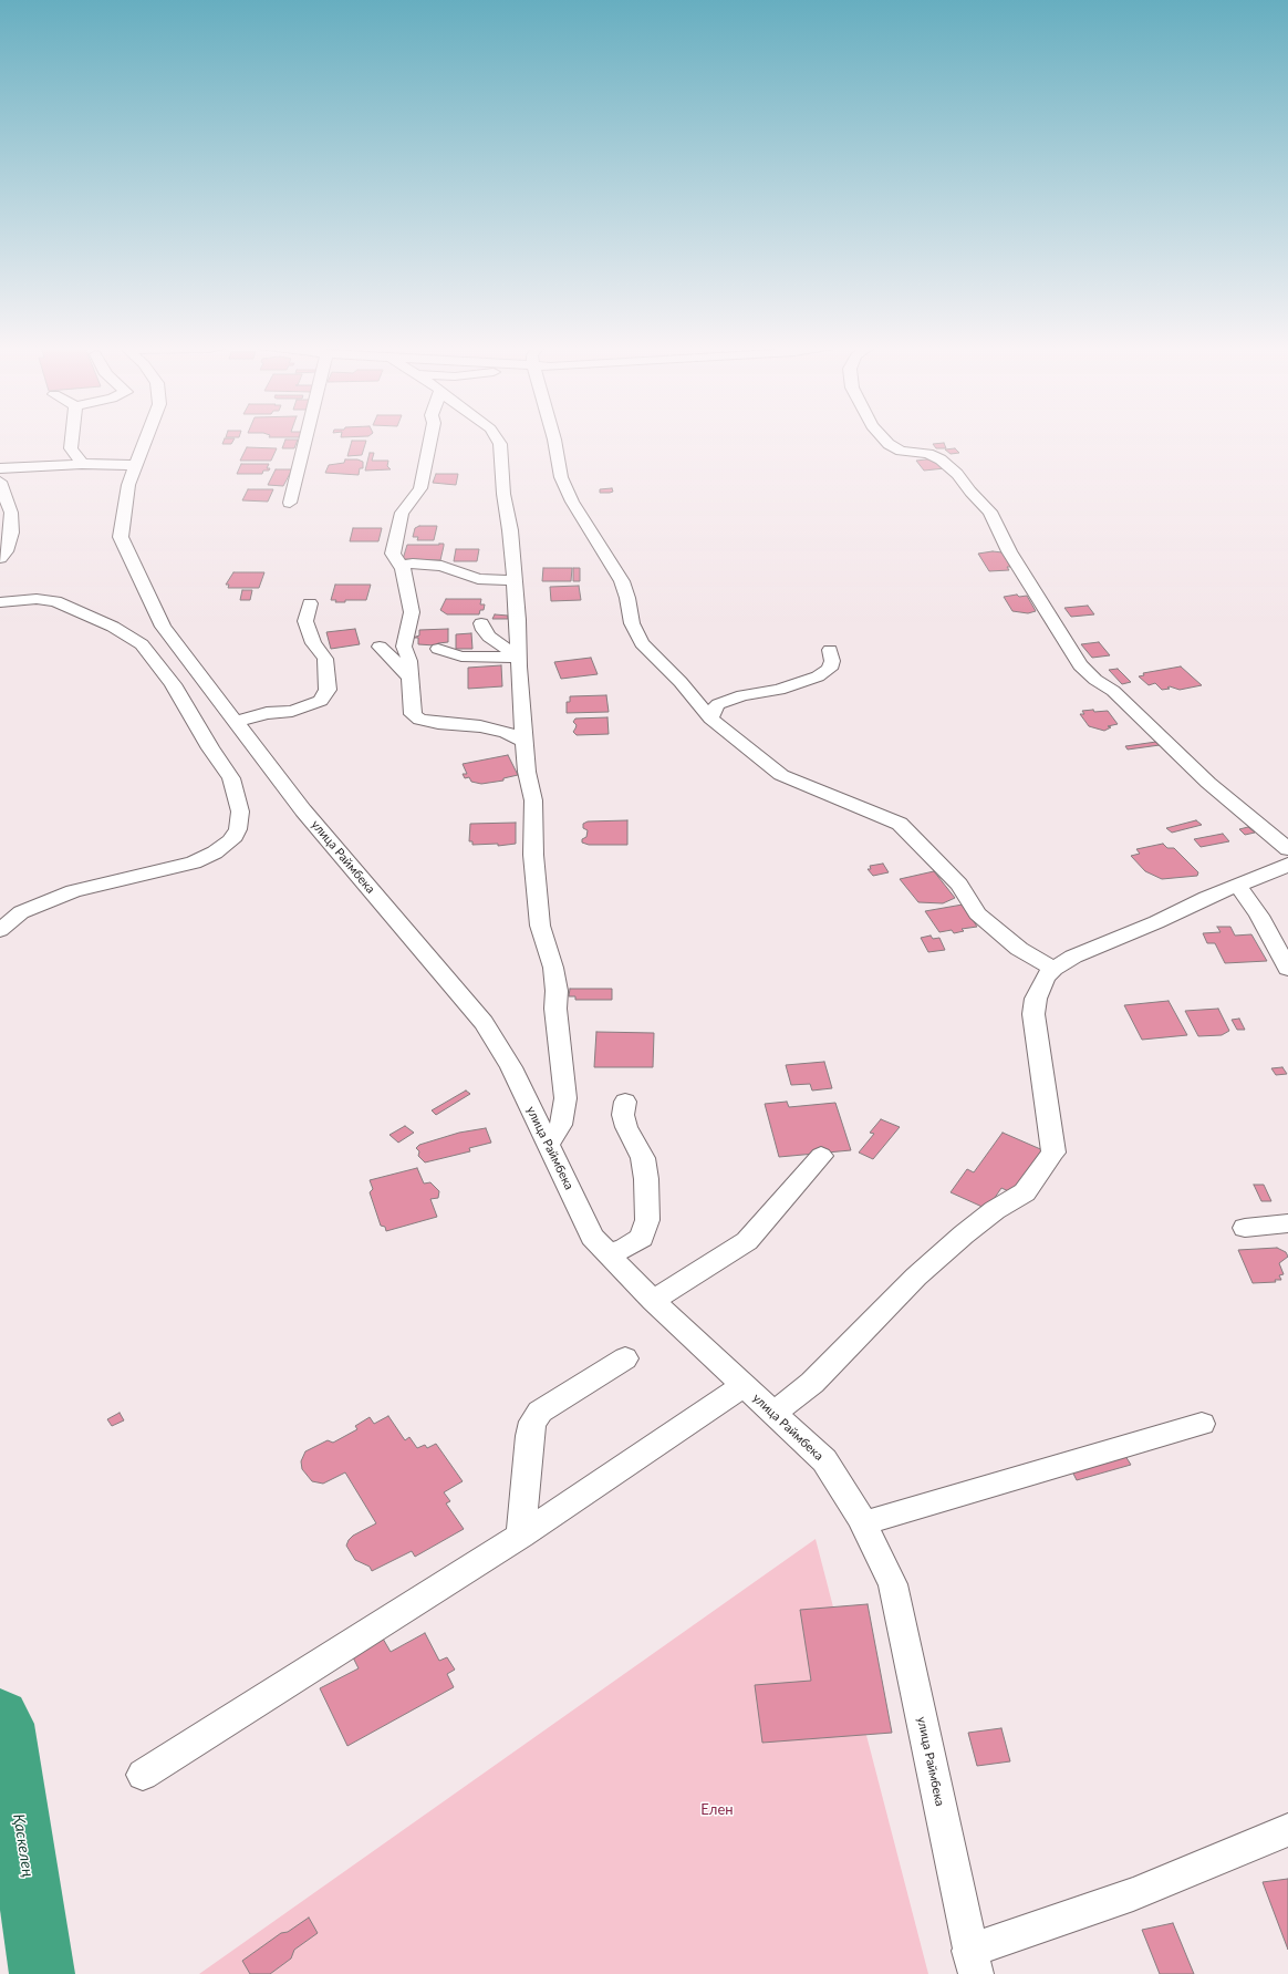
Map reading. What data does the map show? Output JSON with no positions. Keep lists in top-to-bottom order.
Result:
{
  "streets": {
    "street": ["улица Раймбека"]
  },
  "water": ["Қаскелең"],
  "parks": ["Елен"]
}
